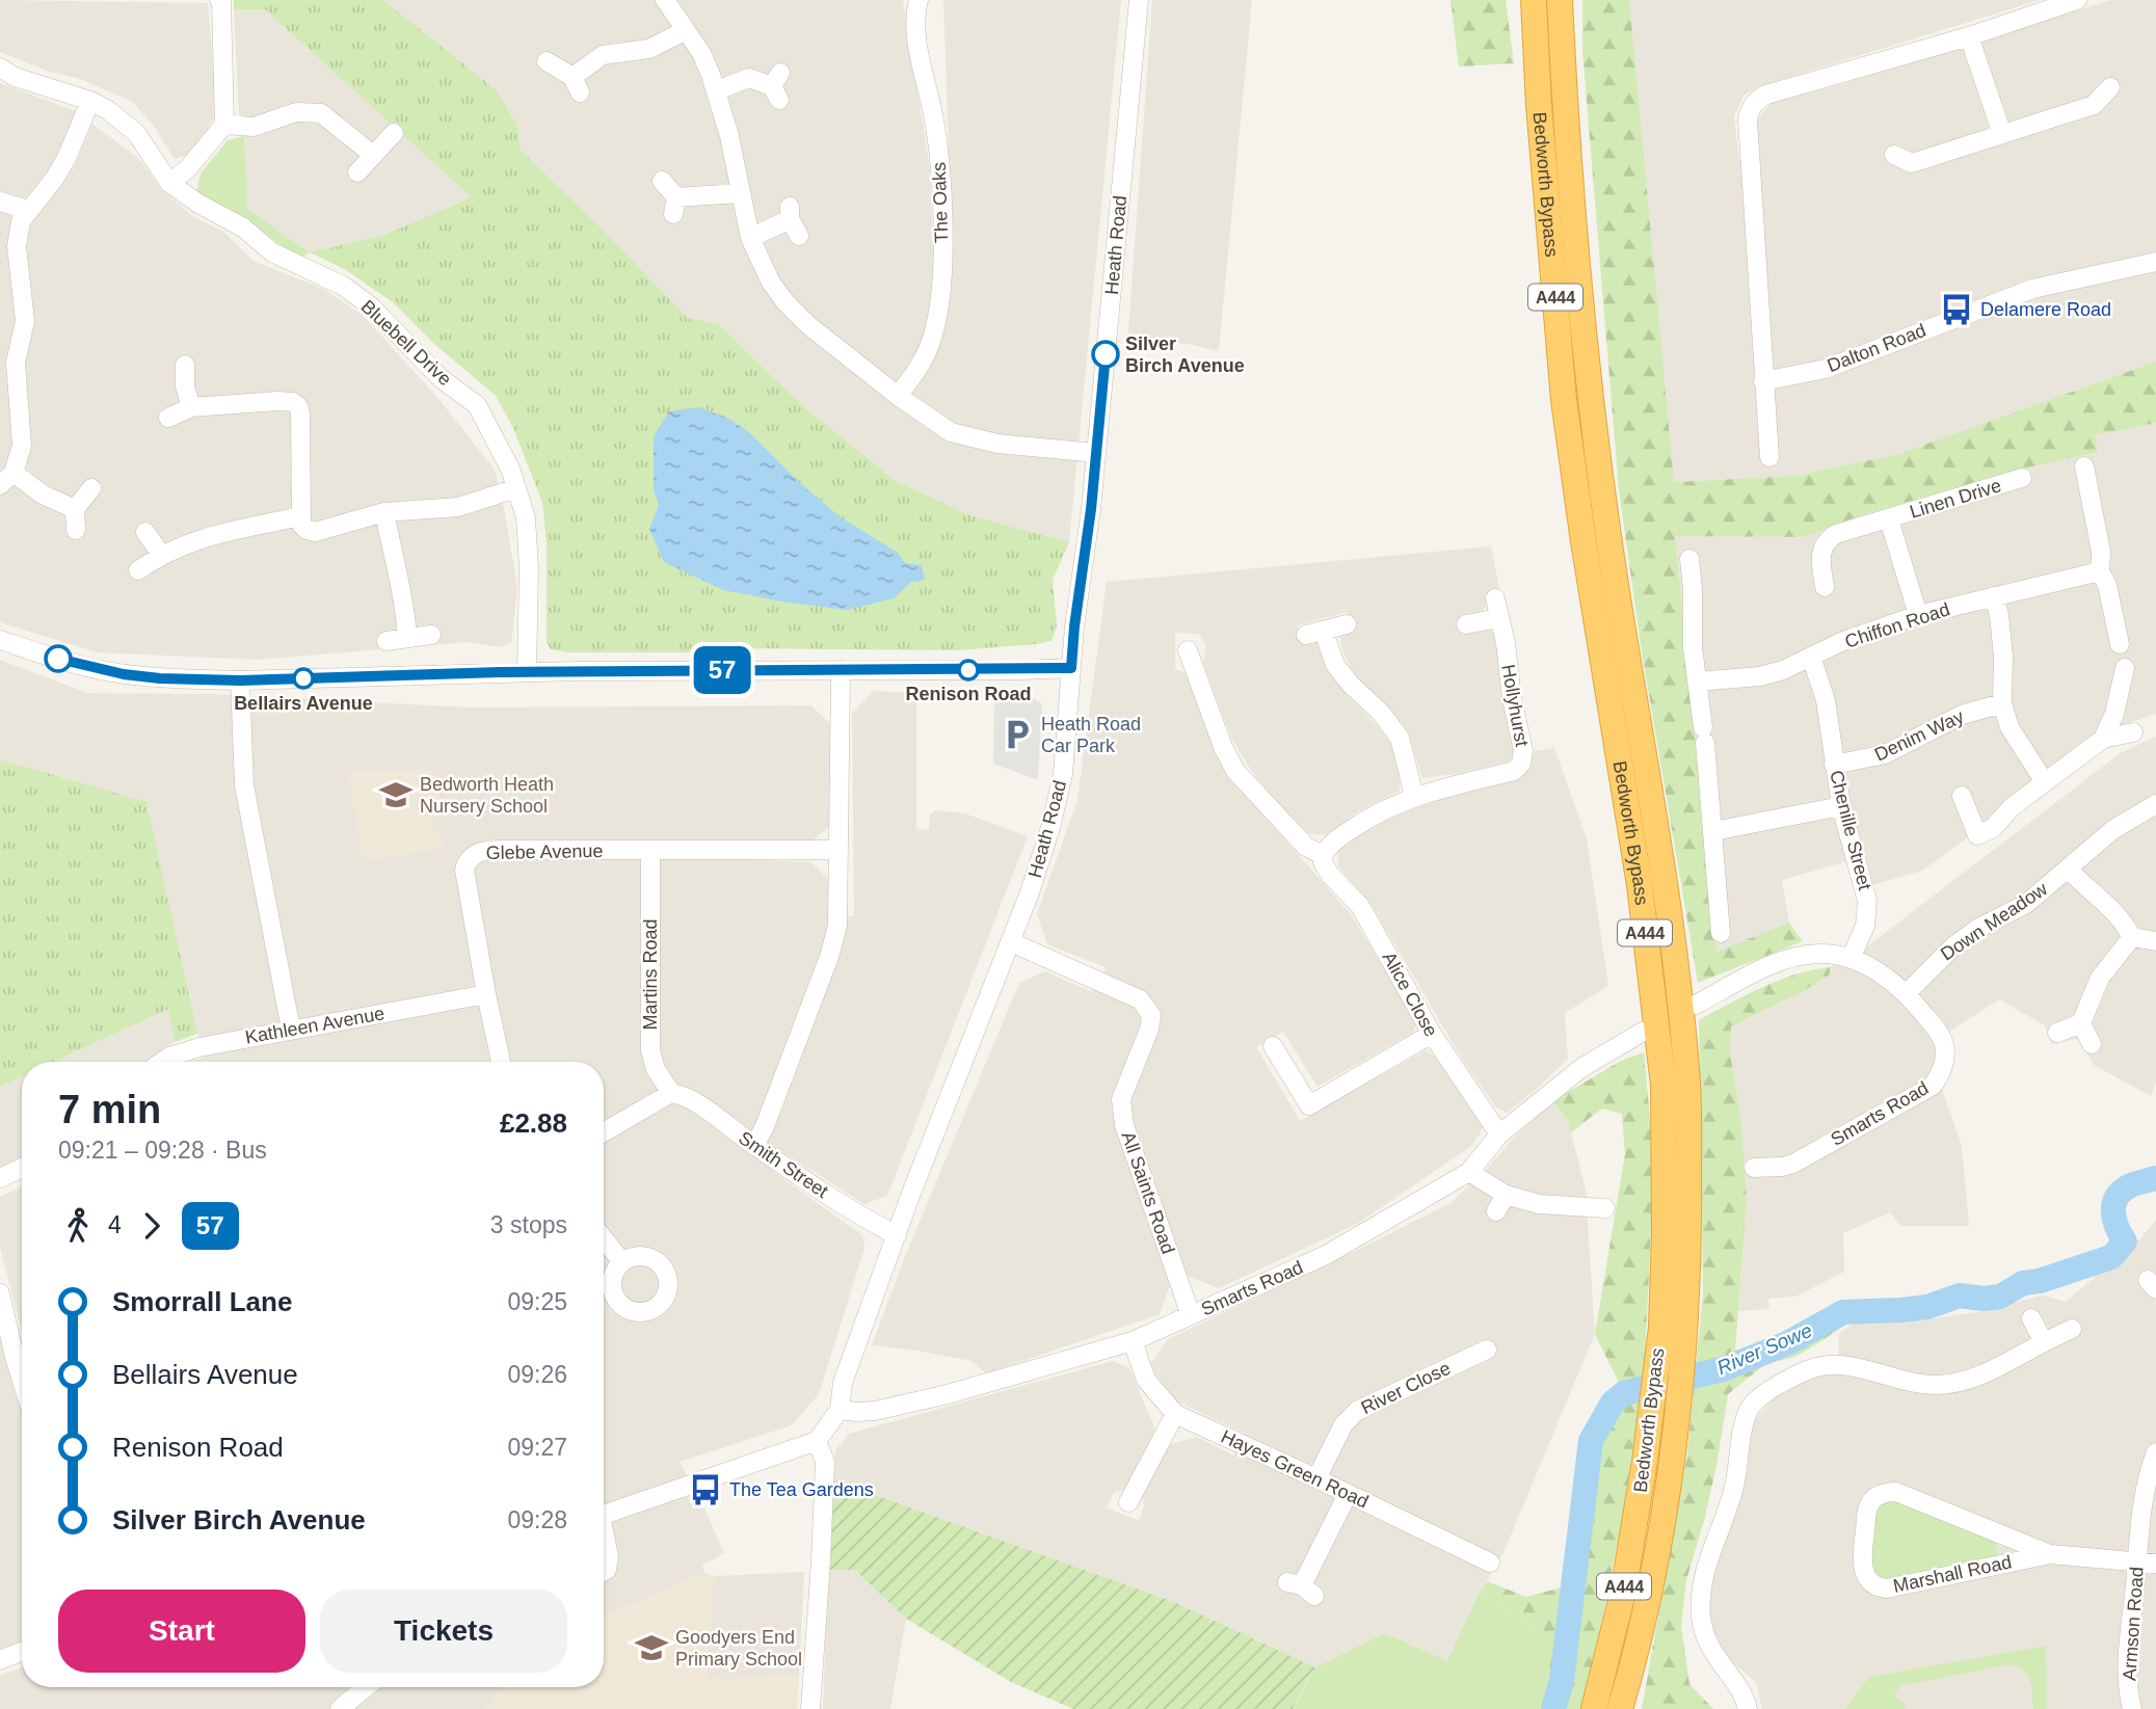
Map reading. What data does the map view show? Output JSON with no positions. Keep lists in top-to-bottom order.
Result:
{
  "streets": {
    "highway": ["Bedworth Bypass", "A444"],
    "street": [
      "The Oaks",
      "Heath Road",
      "Bluebell Drive",
      "Dalton Road",
      "Linen Drive",
      "Chiffon Road",
      "Hollyhurst",
      "Denim Way",
      "Chenille Street",
      "Glebe Avenue",
      "Down Meadow",
      "Martins Road",
      "Alice Close",
      "Kathleen Avenue",
      "Smarts Road",
      "Smith Street",
      "All Saints Road",
      "River Close",
      "Hayes Green Road",
      "Marshall Road",
      "Armson Road"
    ]
  },
  "crossings": [
    ["Heath Road", "Smarts Road"],
    ["Heath Road", "Smith Street"],
    ["Heath Road", "All Saints Road"],
    ["Linen Drive", "Chiffon Road"],
    ["Chiffon Road", "Chenille Street"],
    ["Denim Way", "Chenille Street"],
    ["Chenille Street", "Smarts Road"],
    ["Glebe Avenue", "Martins Road"],
    ["Glebe Avenue", "Kathleen Avenue"],
    ["Down Meadow", "Smarts Road"],
    ["Martins Road", "Smith Street"],
    ["Alice Close", "Smarts Road"],
    ["Smarts Road", "All Saints Road"],
    ["Smarts Road", "Hayes Green Road"],
    ["River Close", "Hayes Green Road"],
    ["Marshall Road", "Armson Road"]
  ],
  "water": ["River Sowe"],
  "places": {
    "bus stop": ["Delamere Road", "The Tea Gardens"],
    "other": ["Silver Birch Avenue", "Renison Road", "Bellairs Avenue"],
    "parking": ["Heath Road Car Park"],
    "school or university": ["Bedworth Heath Nursery School", "Goodyers End Primary School"]
  },
  "lines": ["bus line 57"],
  "page": {
    "on_map": "57",
    "heading": ["7 min", "09:21 – 09:28 · Bus", "£2.88"],
    "legs": ["4", "57", "3 stops"],
    "list": [
      {
        "name": "Smorrall Lane",
        "value": "09:25"
      },
      {
        "name": "Bellairs Avenue",
        "value": "09:26"
      },
      {
        "name": "Renison Road",
        "value": "09:27"
      },
      {
        "name": "Silver Birch Avenue",
        "value": "09:28"
      }
    ],
    "buttons": ["Start", "Tickets"]
  }
}
